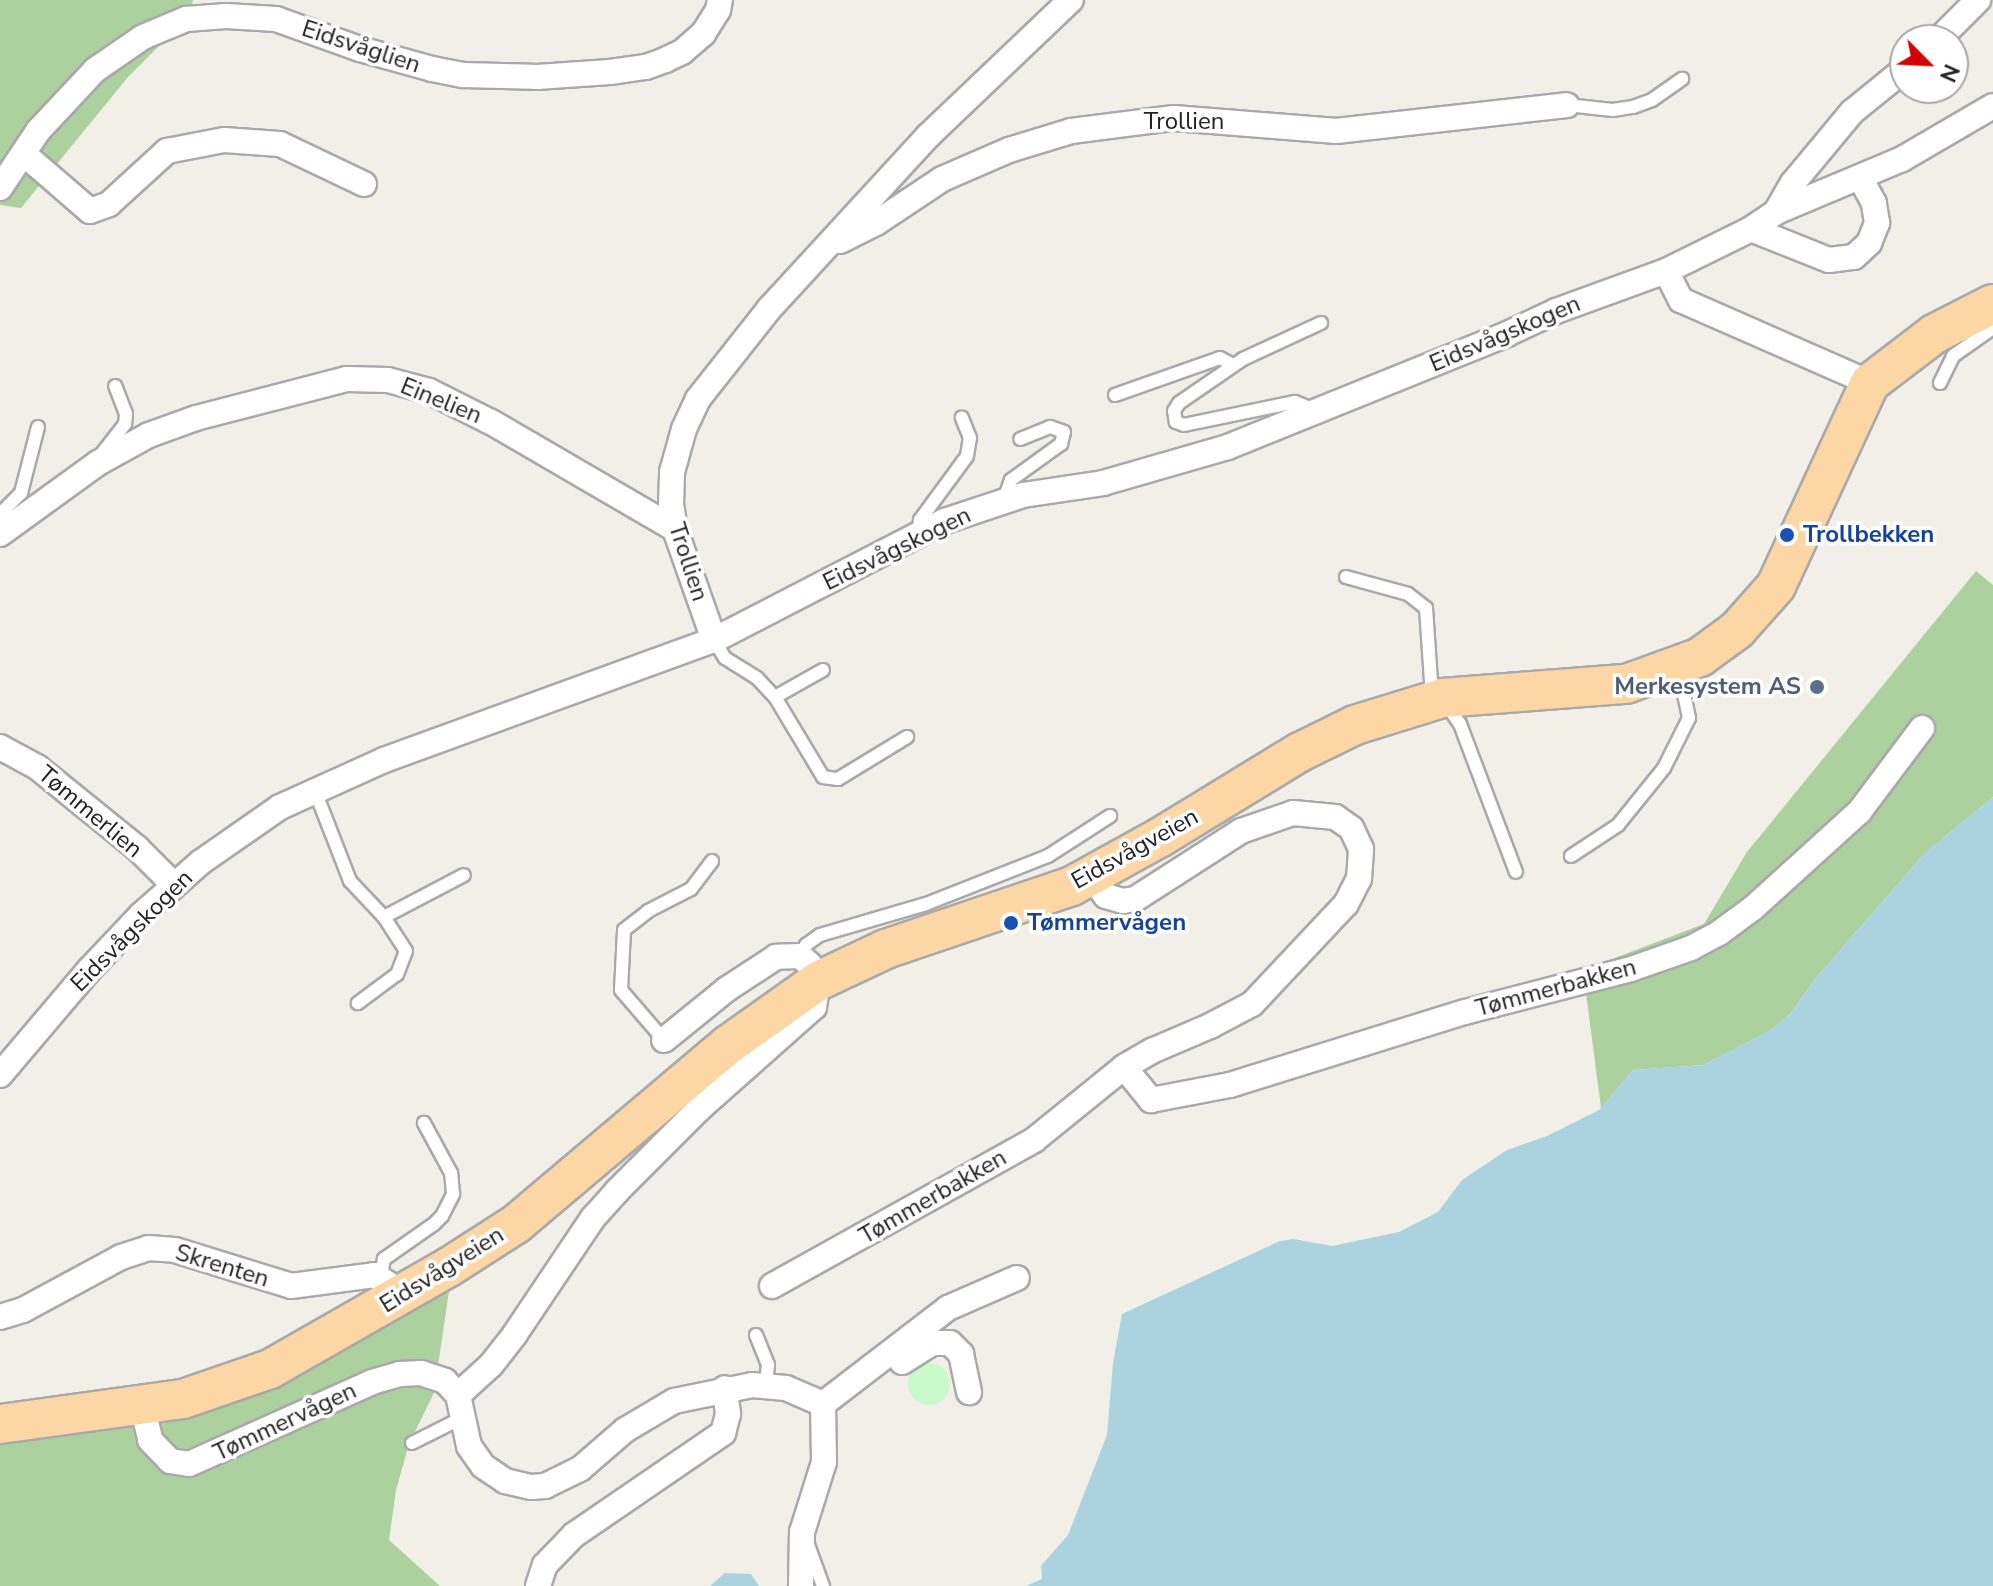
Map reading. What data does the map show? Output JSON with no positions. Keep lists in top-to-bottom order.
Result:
{
  "streets": {
    "main road": ["Eidsvågveien"],
    "street": [
      "Eidsvåglien",
      "Trollien",
      "Eidsvågskogen",
      "Einelien",
      "Tømmerlien",
      "Tømmerbakken",
      "Skrenten",
      "Tømmervågen"
    ]
  },
  "crossings": [
    ["Trollien", "Eidsvågskogen"],
    ["Trollien", "Einelien"],
    ["Eidsvågskogen", "Tømmerlien"],
    ["Eidsvågveien", "Tømmerbakken"],
    ["Eidsvågveien", "Skrenten"],
    ["Eidsvågveien", "Tømmervågen"]
  ],
  "places": ["Trollbekken", "Merkesystem AS", "Tømmervågen"],
  "north": "bottom right"
}
